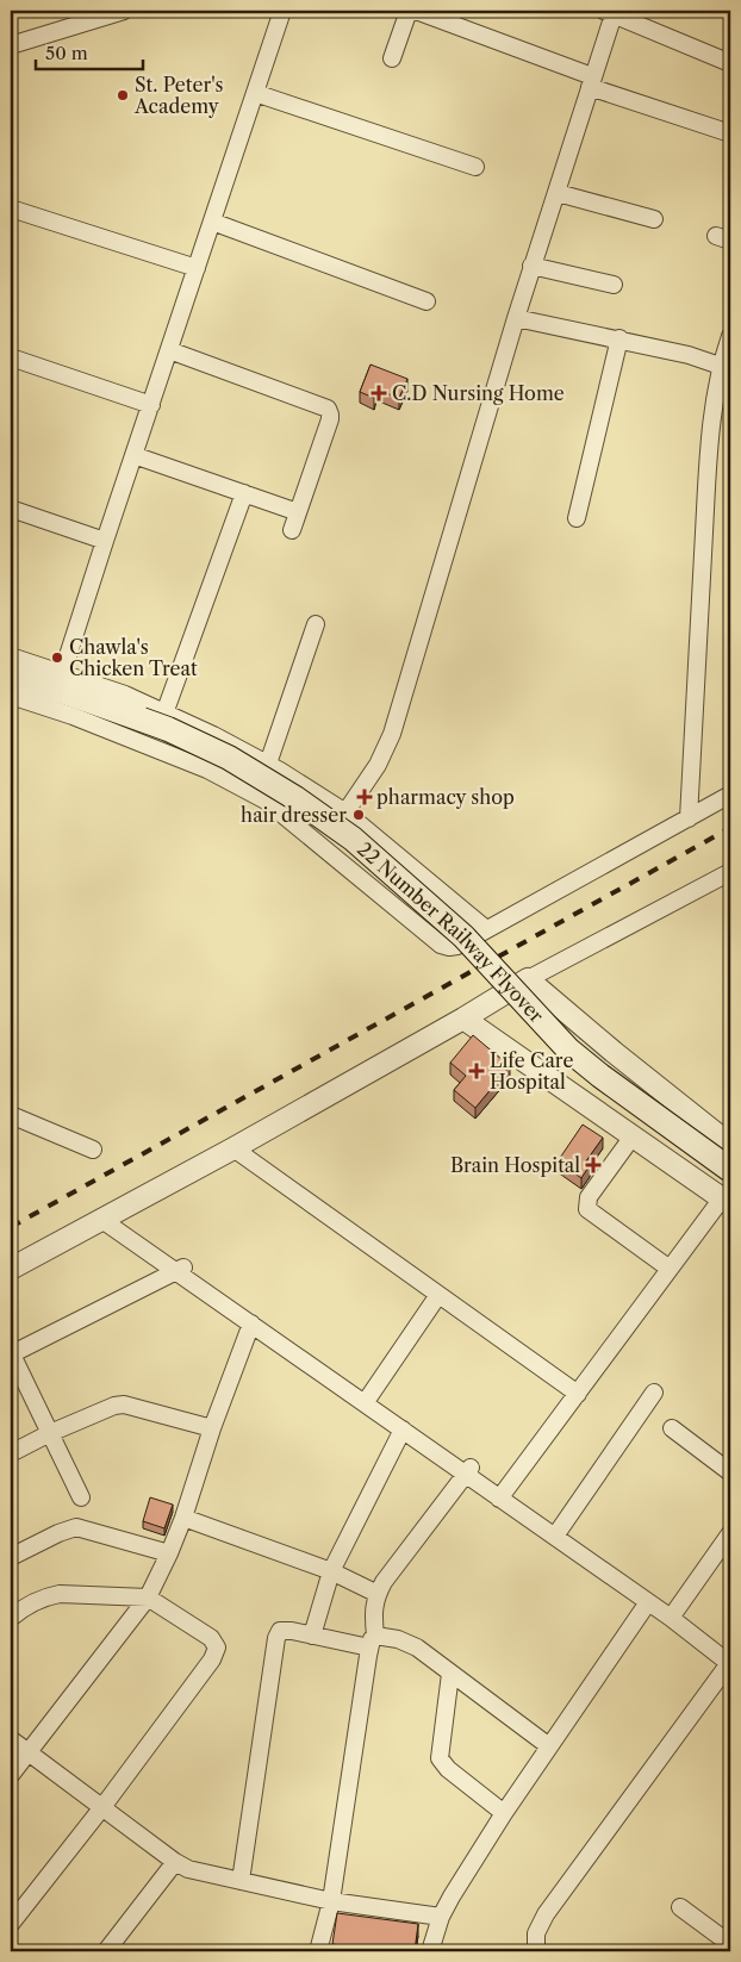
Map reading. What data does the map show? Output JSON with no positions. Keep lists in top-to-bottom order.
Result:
{
  "streets": {
    "main road": ["22 Number Railway Flyover"]
  },
  "places": {
    "other": ["St. Peter's Academy", "Chawla's Chicken Treat", "hair dresser"],
    "health": [
      "C.D Nursing Home",
      "pharmacy shop",
      "Life Care Hospital",
      "Brain Hospital"
    ]
  },
  "scale_bar": "50 m"
}
